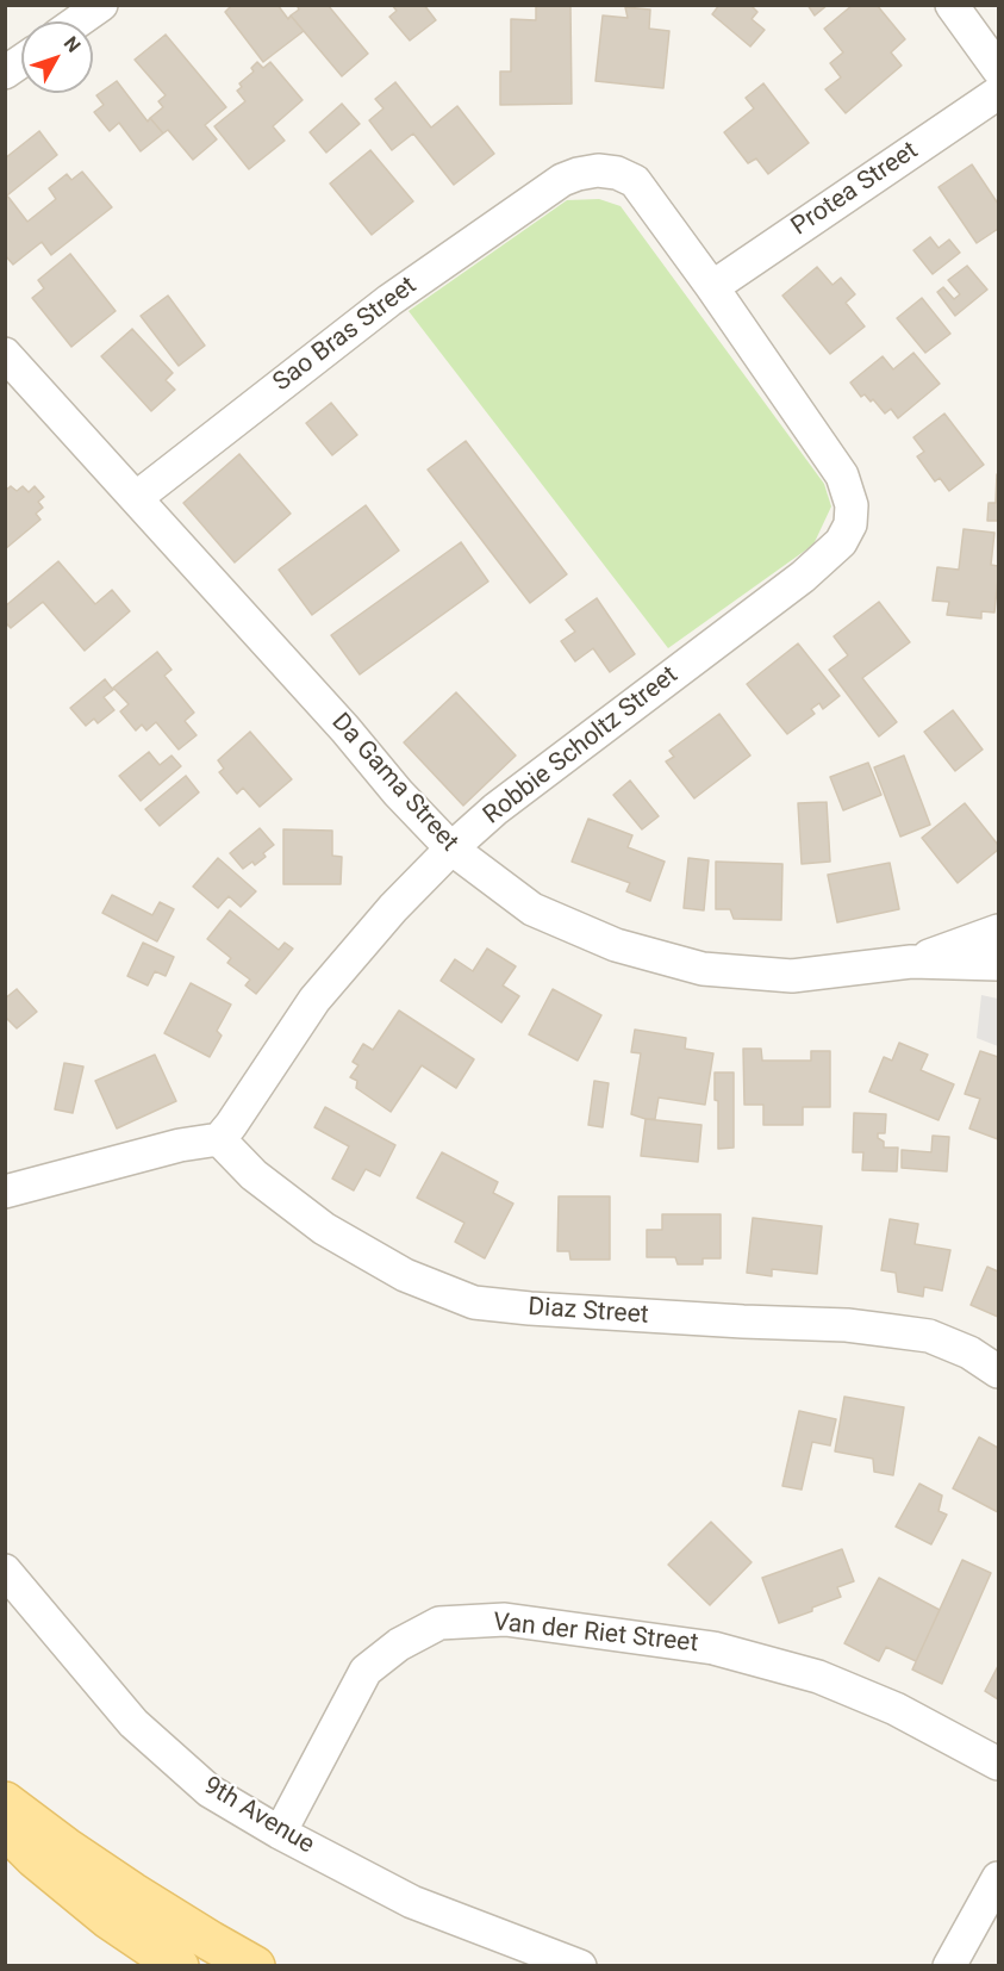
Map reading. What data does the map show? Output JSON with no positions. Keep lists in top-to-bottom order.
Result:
{
  "streets": {
    "street": [
      "Protea Street",
      "Sao Bras Street",
      "Robbie Scholtz Street",
      "Da Gama Street",
      "Diaz Street",
      "Van der Riet Street",
      "9th Avenue"
    ]
  },
  "crossings": [
    ["Protea Street", "Sao Bras Street"],
    ["Protea Street", "Robbie Scholtz Street"],
    ["Sao Bras Street", "Robbie Scholtz Street"],
    ["Sao Bras Street", "Da Gama Street"],
    ["Robbie Scholtz Street", "Da Gama Street"],
    ["Robbie Scholtz Street", "Diaz Street"],
    ["Van der Riet Street", "9th Avenue"]
  ],
  "north": "top right"
}
